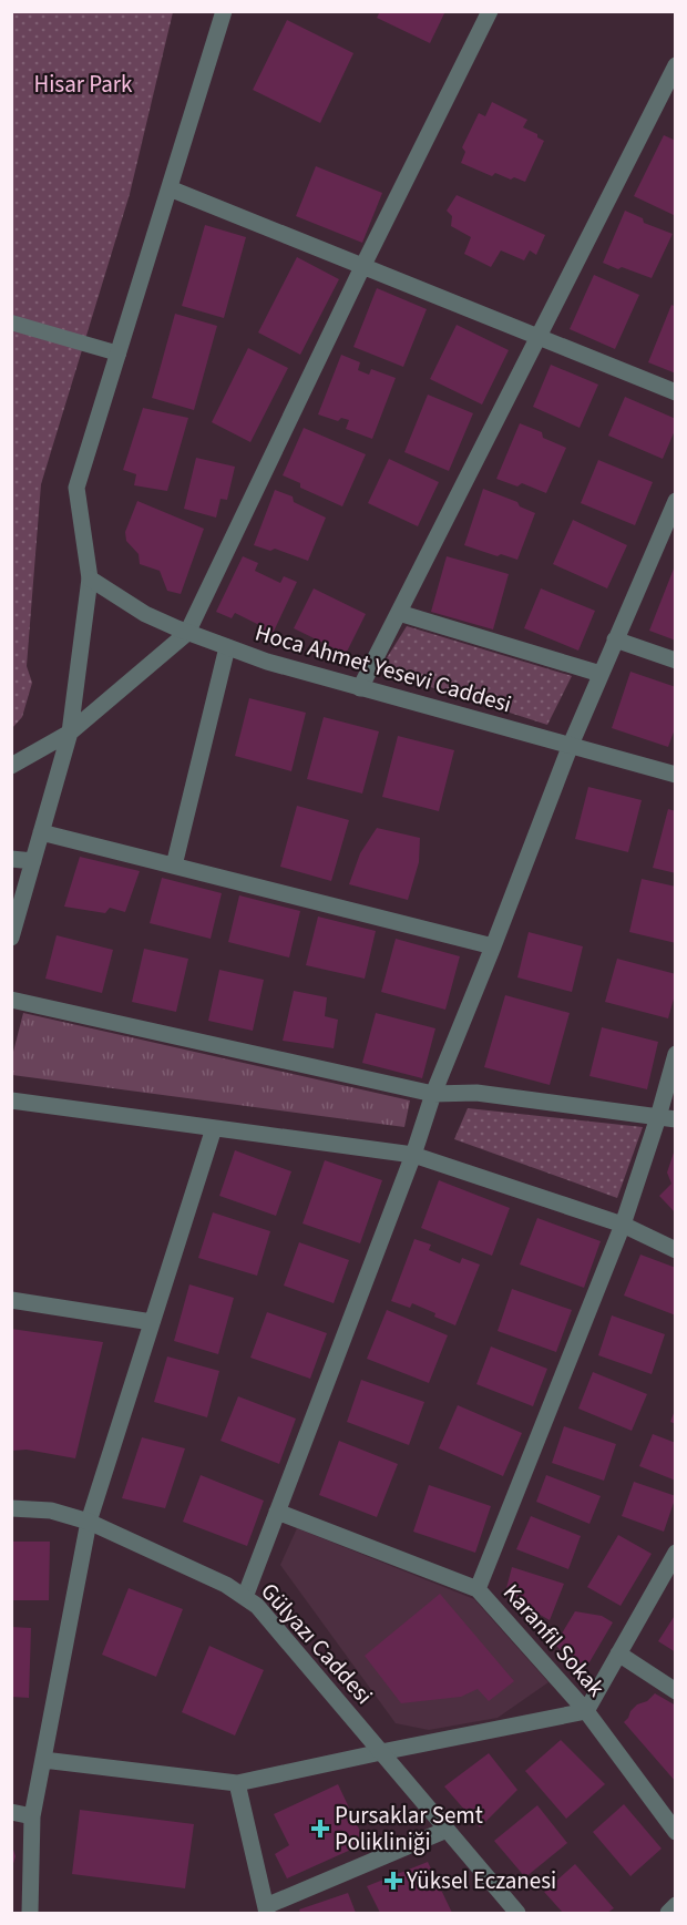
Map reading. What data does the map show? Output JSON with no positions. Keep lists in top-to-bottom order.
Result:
{
  "streets": {
    "street": ["Hoca Ahmet Yesevi Caddesi", "Karanfil Sokak", "Gülyazı Caddesi"]
  },
  "parks": ["Hisar Park"],
  "places": {
    "health": ["Pursaklar Semt Polikliniği", "Yüksel Eczanesi"]
  }
}
